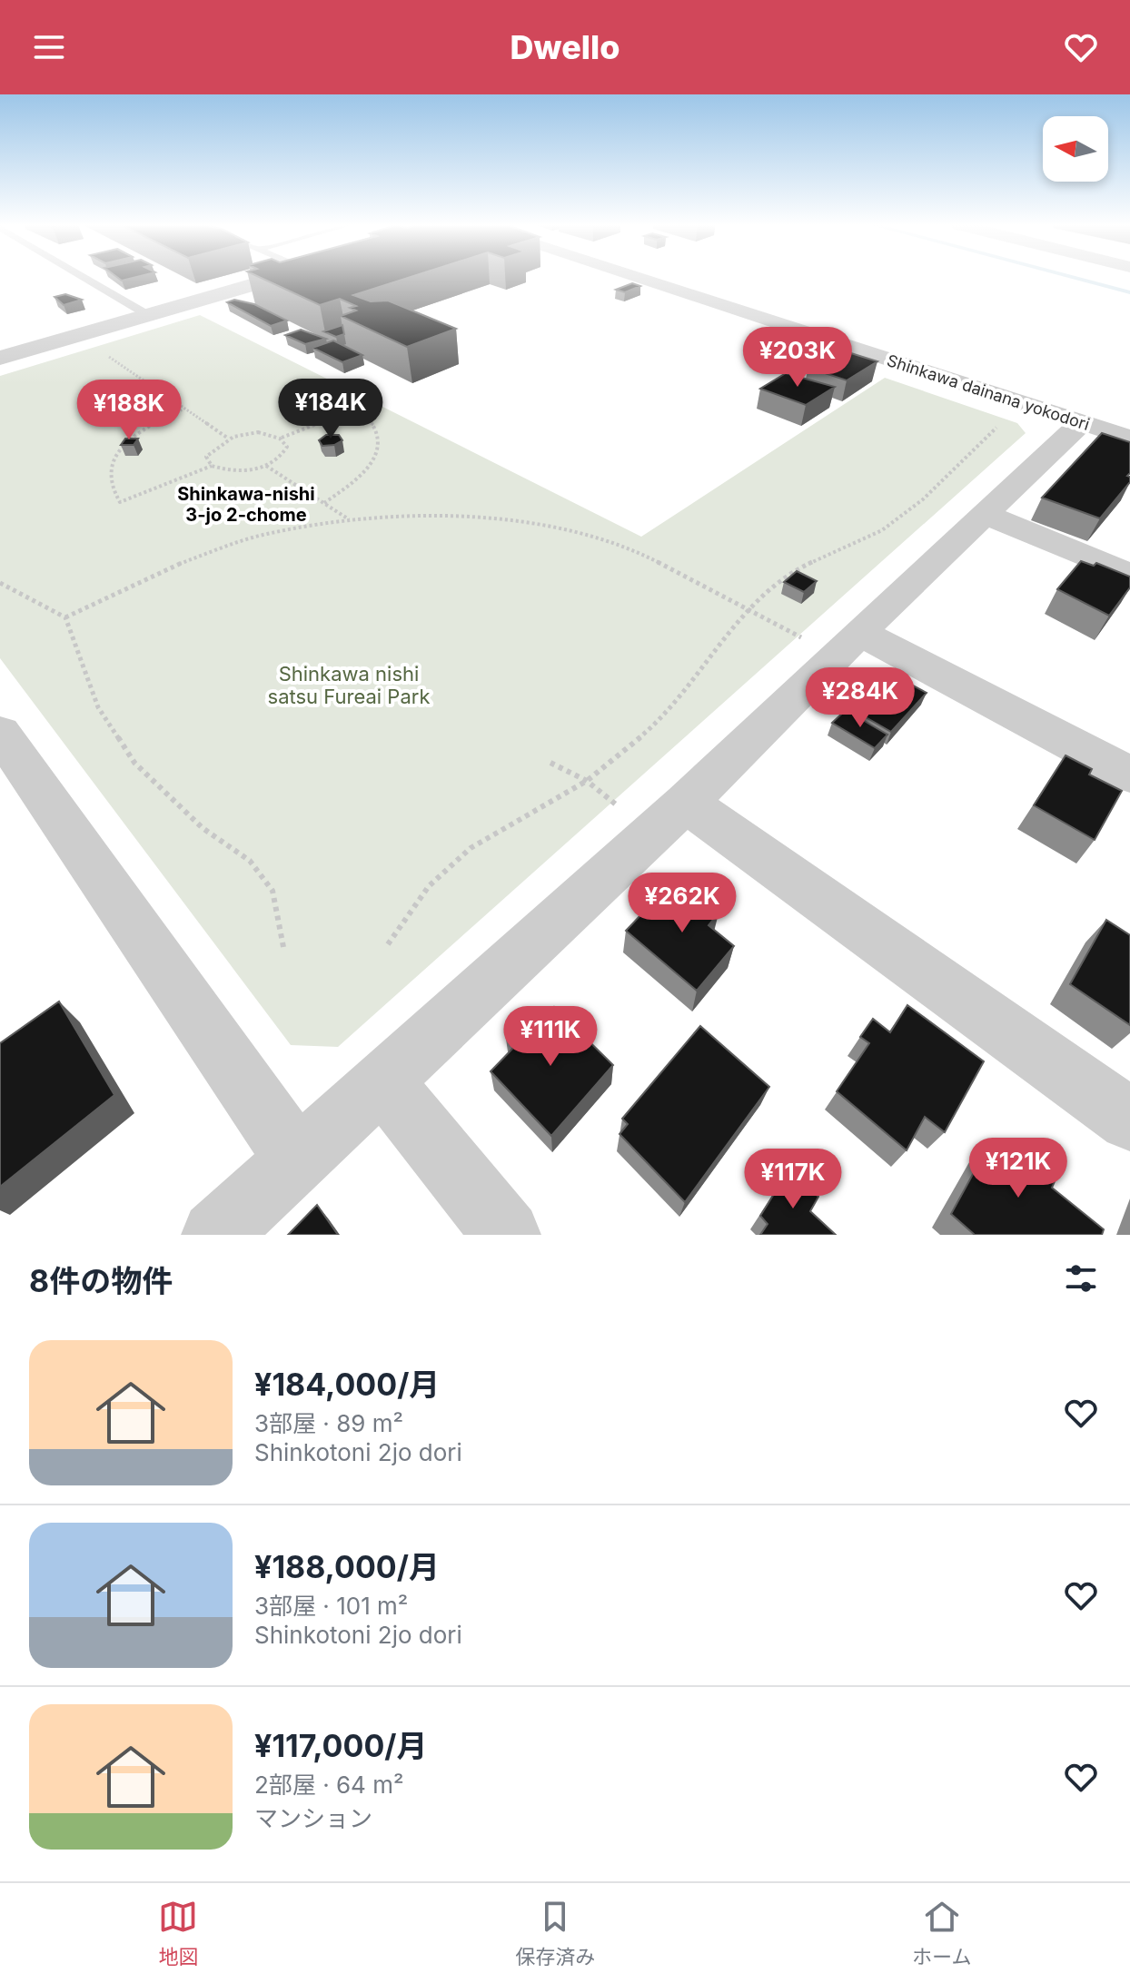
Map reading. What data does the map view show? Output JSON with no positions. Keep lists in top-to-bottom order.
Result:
{
  "streets": {
    "street": ["Shinkawa dainana yokodori"]
  },
  "districts": ["Shinkawa-nishi 3-jo 2-chome"],
  "parks": ["Shinkawa nishi satsu Fureai Park"],
  "north": "left",
  "page": {
    "header": "Dwello",
    "price": [
      "¥203K",
      "¥184K",
      "¥188K",
      "¥284K",
      "¥262K",
      "¥111K",
      "¥121K",
      "¥117K"
    ],
    "heading": "8件の物件",
    "list": [
      {
        "name": "¥184,000/月",
        "note": "3部屋 · 89 m² · Shinkotoni 2jo dori"
      },
      {
        "name": "¥188,000/月",
        "note": "3部屋 · 101 m² · Shinkotoni 2jo dori"
      },
      {
        "name": "¥117,000/月",
        "note": "2部屋 · 64 m² · マンション"
      }
    ],
    "tabs": ["地図", "保存済み", "ホーム"]
  }
}
